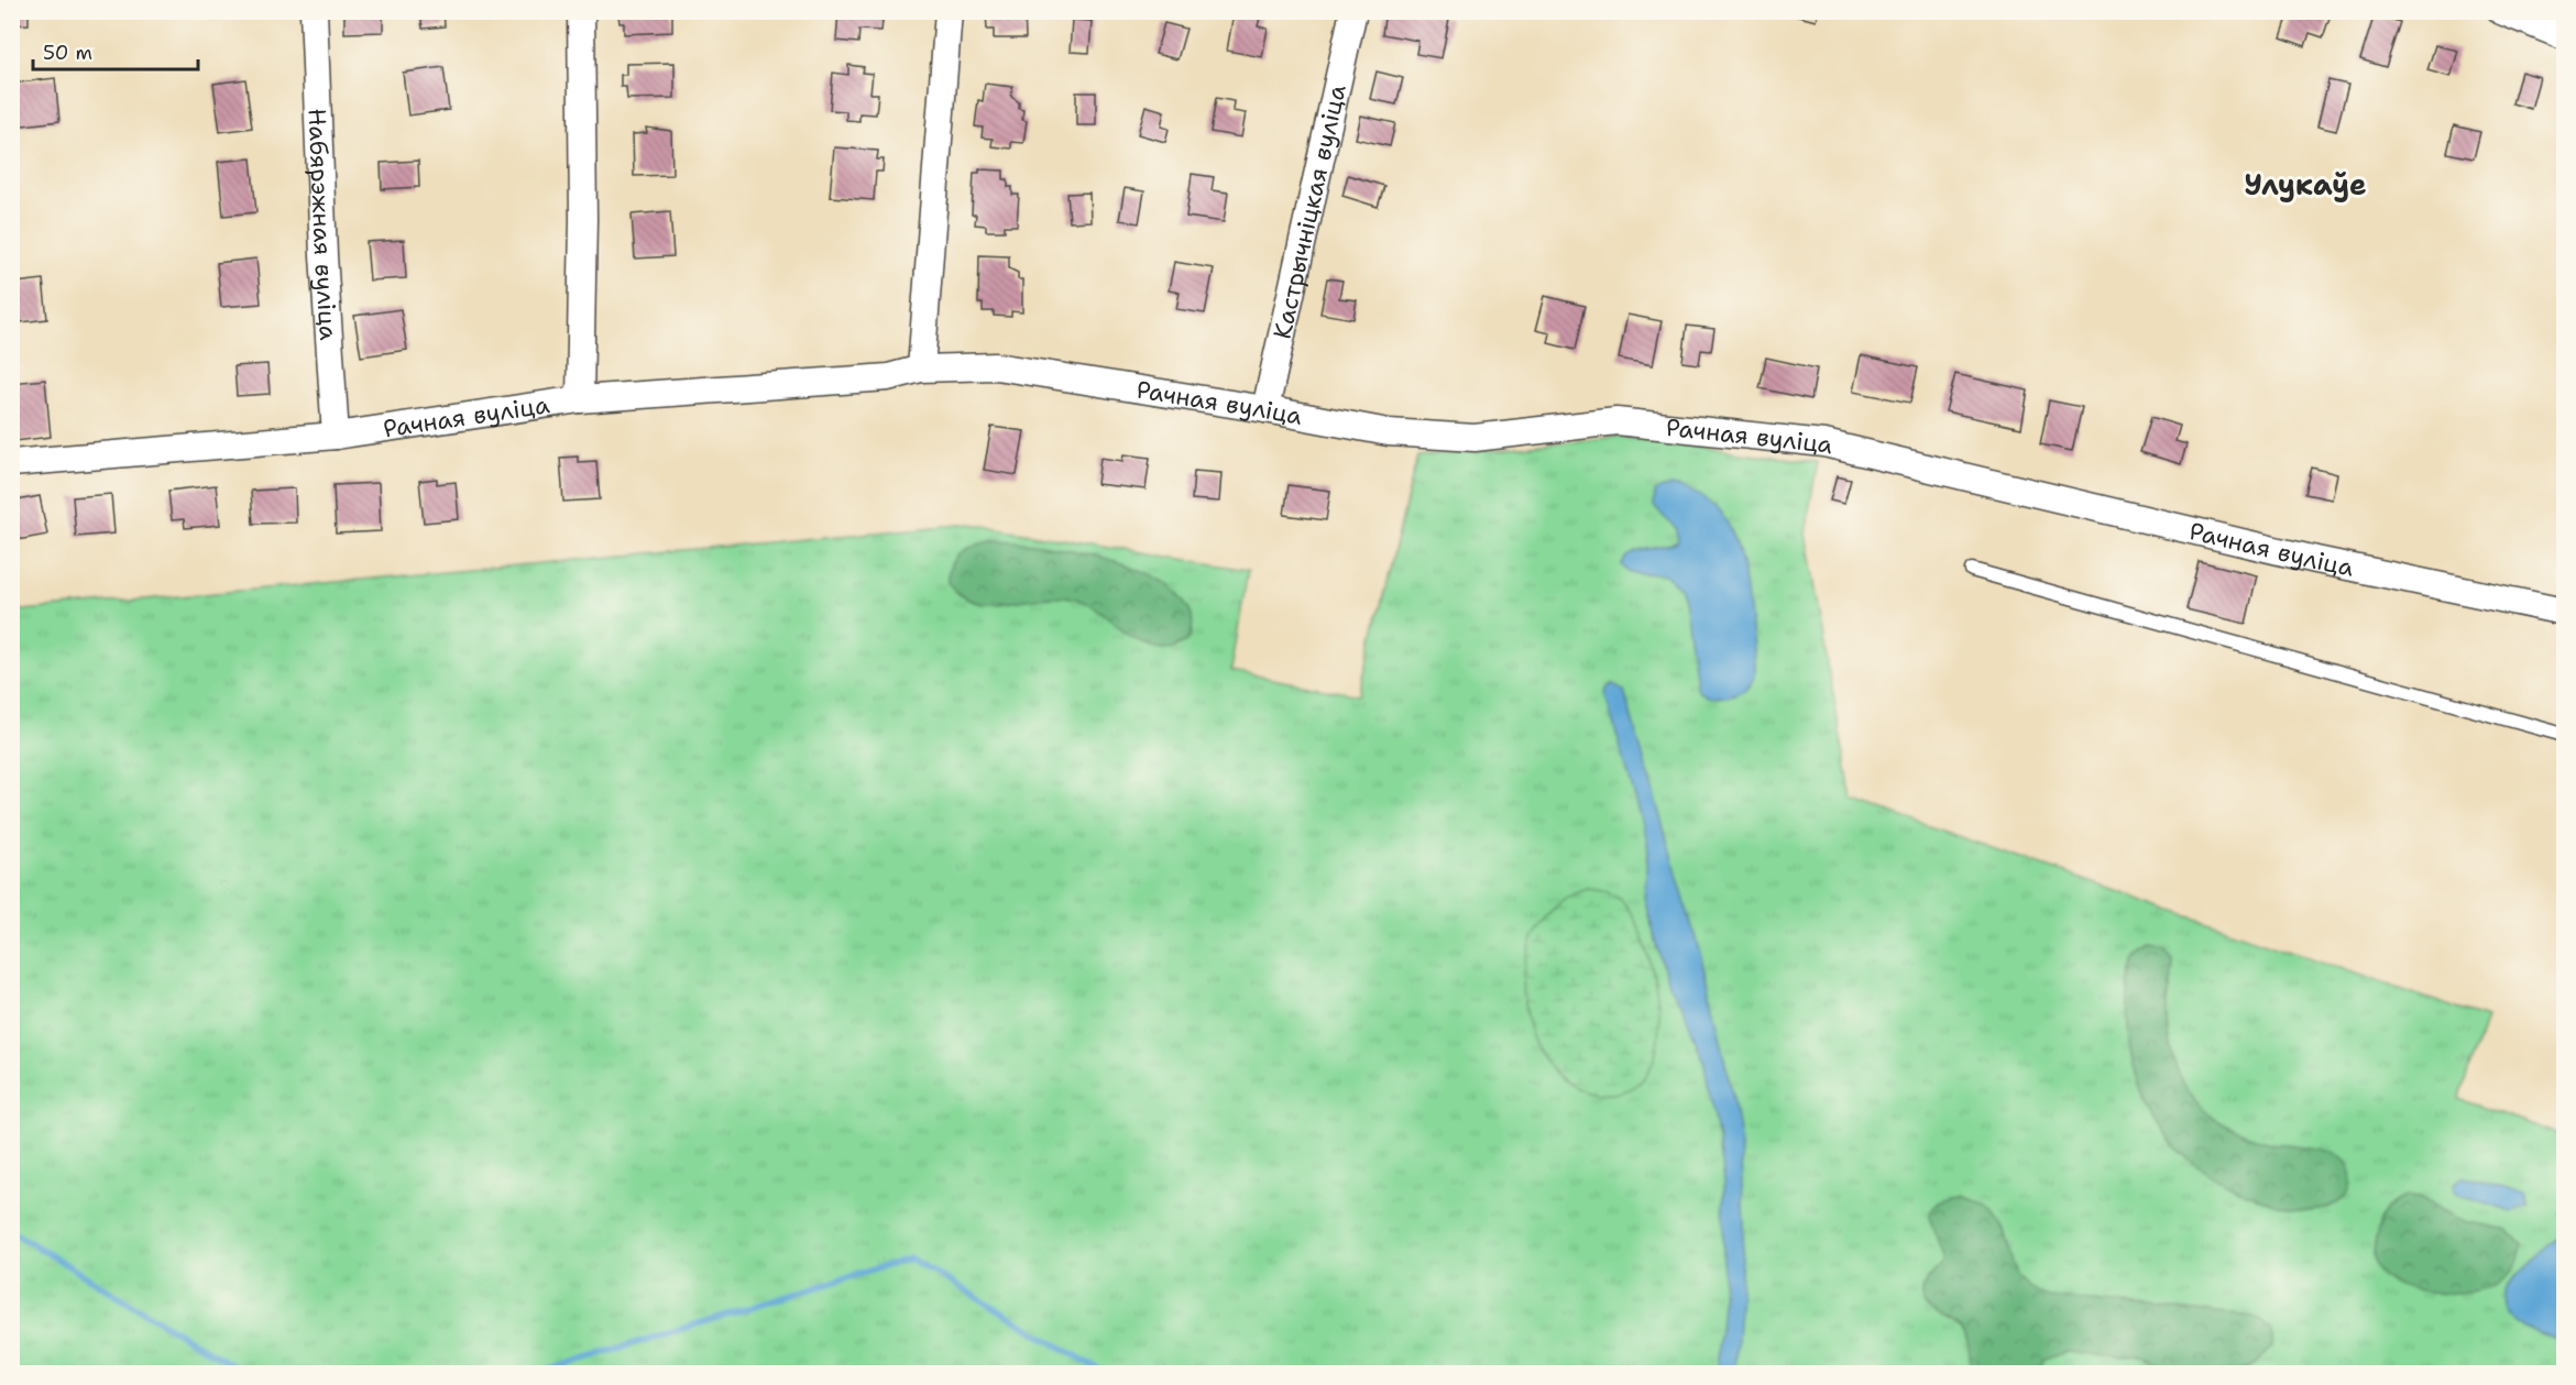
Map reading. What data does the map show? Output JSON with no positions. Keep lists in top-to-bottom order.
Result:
{
  "streets": {
    "street": ["Кастрычніцкая вуліца", "Набярэжная вуліца", "Рачная вуліца"]
  },
  "crossings": [
    ["Кастрычніцкая вуліца", "Рачная вуліца"],
    ["Набярэжная вуліца", "Рачная вуліца"]
  ],
  "districts": ["Улукаўе"],
  "scale_bar": "50 m"
}
